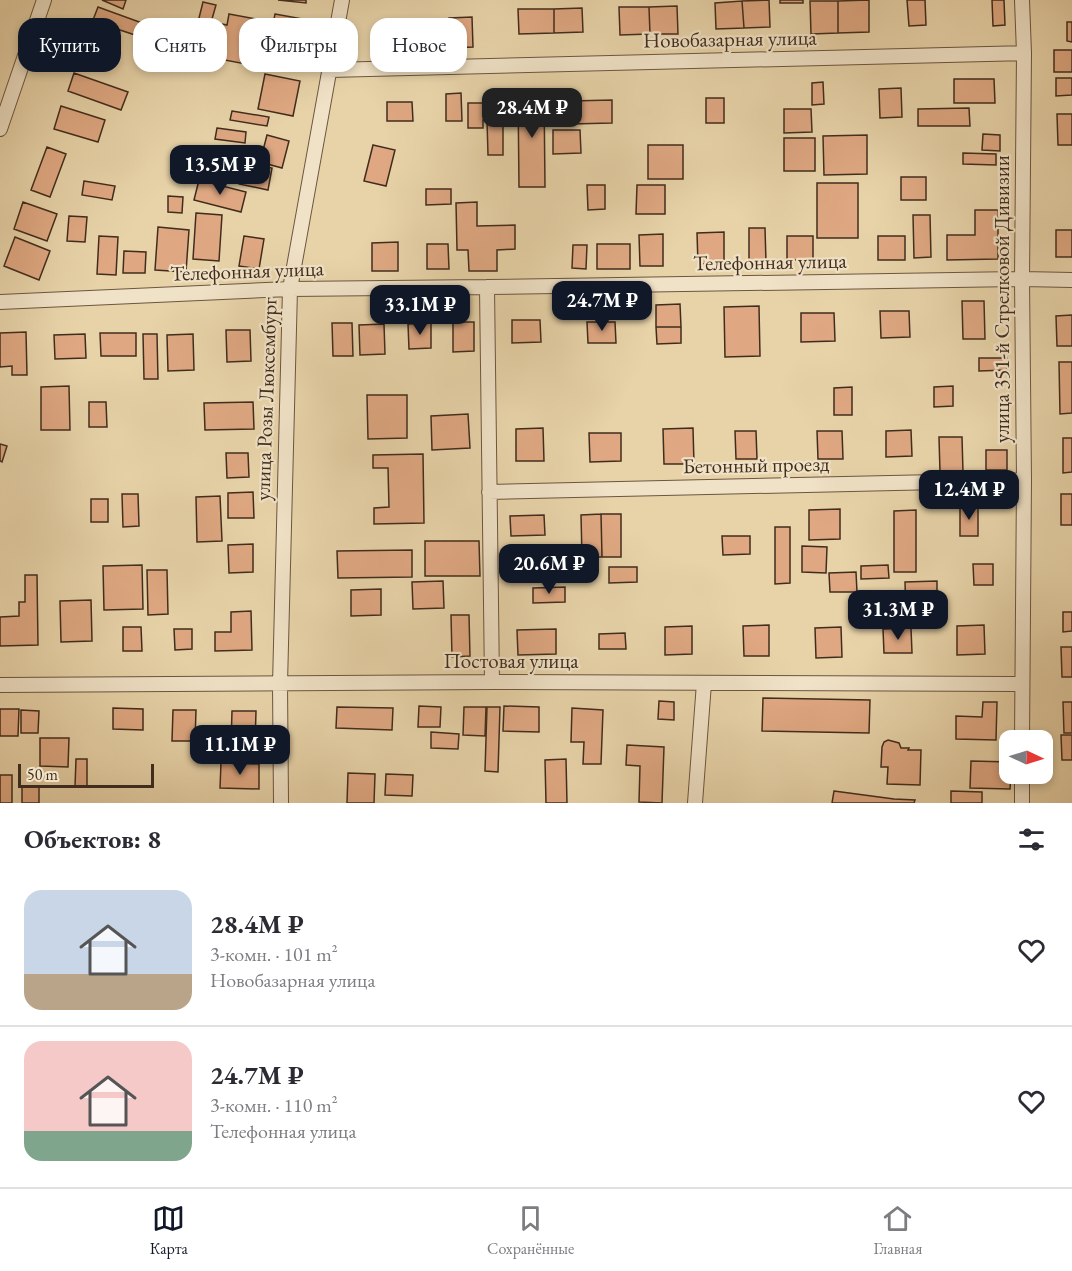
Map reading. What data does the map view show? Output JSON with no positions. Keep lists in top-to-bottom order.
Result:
{
  "streets": {
    "street": [
      "Новобазарная улица",
      "Телефонная улица",
      "улица 351-й Стрелковой Дивизии",
      "улица Розы Люксембург",
      "Бетонный проезд",
      "Постовая улица"
    ]
  },
  "crossings": [
    ["Новобазарная улица", "улица 351-й Стрелковой Дивизии"],
    ["Телефонная улица", "улица 351-й Стрелковой Дивизии"],
    ["Телефонная улица", "улица Розы Люксембург"],
    ["улица 351-й Стрелковой Дивизии", "Бетонный проезд"],
    ["улица 351-й Стрелковой Дивизии", "Постовая улица"],
    ["улица Розы Люксембург", "Постовая улица"]
  ],
  "scale_bar": "50 m",
  "north": "right",
  "page": {
    "chip": [
      "Купить",
      "Снять",
      "Фильтры",
      "Новое"
    ],
    "price": [
      "28.4M ₽",
      "13.5M ₽",
      "24.7M ₽",
      "33.1M ₽",
      "12.4M ₽",
      "20.6M ₽",
      "31.3M ₽",
      "11.1M ₽"
    ],
    "scale": "50 m",
    "heading": "Объектов: 8",
    "list": [
      {
        "name": "28.4M ₽",
        "note": "3-комн. · 101 m² · Новобазарная улица"
      },
      {
        "name": "24.7M ₽",
        "note": "3-комн. · 110 m² · Телефонная улица"
      }
    ],
    "tabs": ["Карта", "Сохранённые", "Главная"]
  }
}
